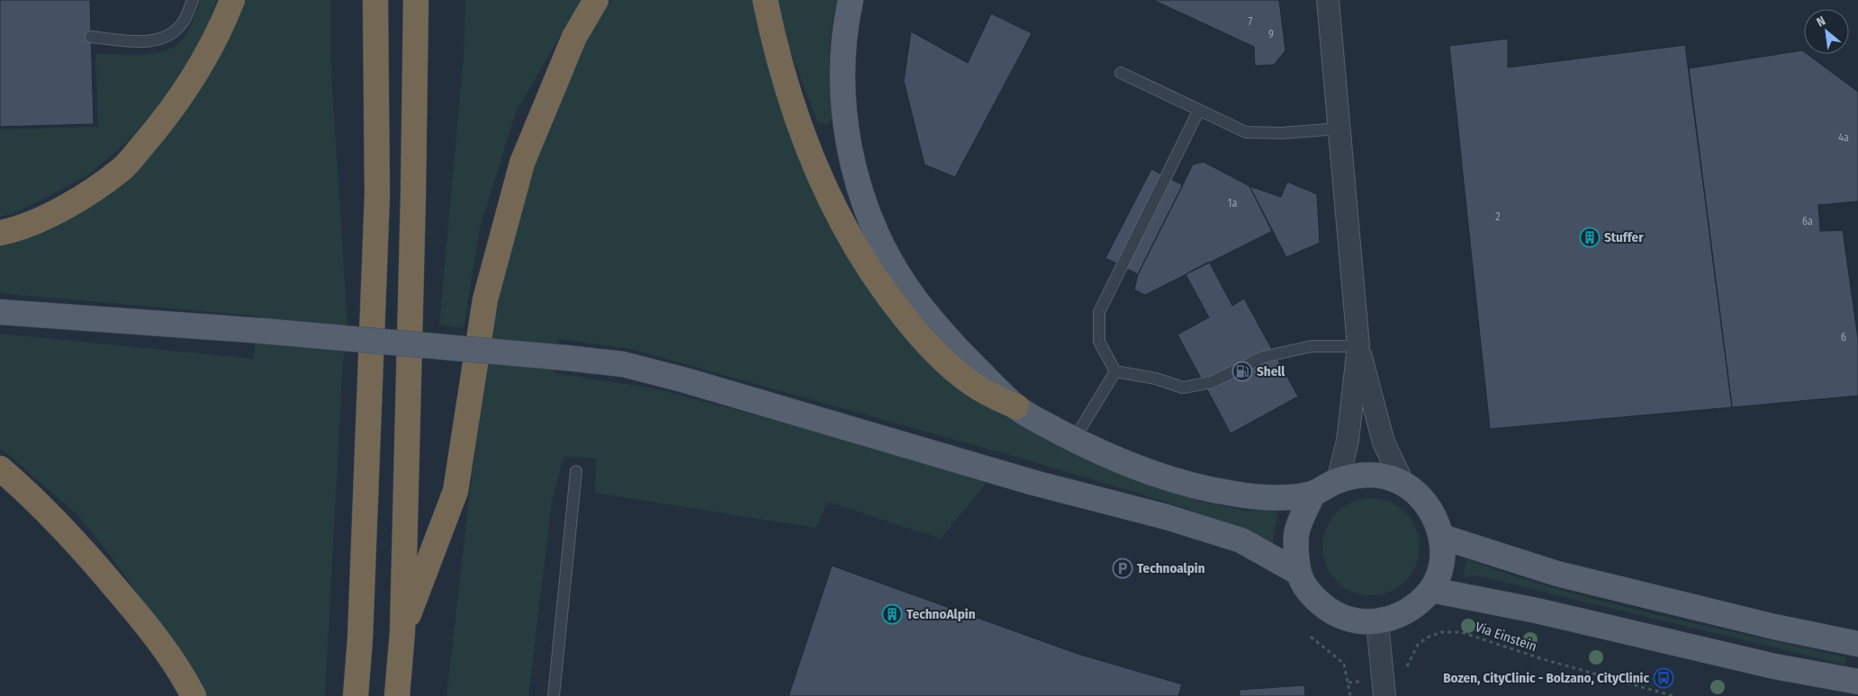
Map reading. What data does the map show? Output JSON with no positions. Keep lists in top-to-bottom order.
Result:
{
  "streets": {
    "path": ["Via Einstein"]
  },
  "places": {
    "building": ["Stuffer", "TechnoAlpin"],
    "fuel station": ["Shell"],
    "parking": ["Technoalpin"],
    "bus stop": ["Bozen, CityClinic - Bolzano, CityClinic"]
  },
  "house_numbers": [
    "7",
    "9",
    "4a",
    "1a",
    "2",
    "6a",
    "6"
  ],
  "north": "top left"
}
